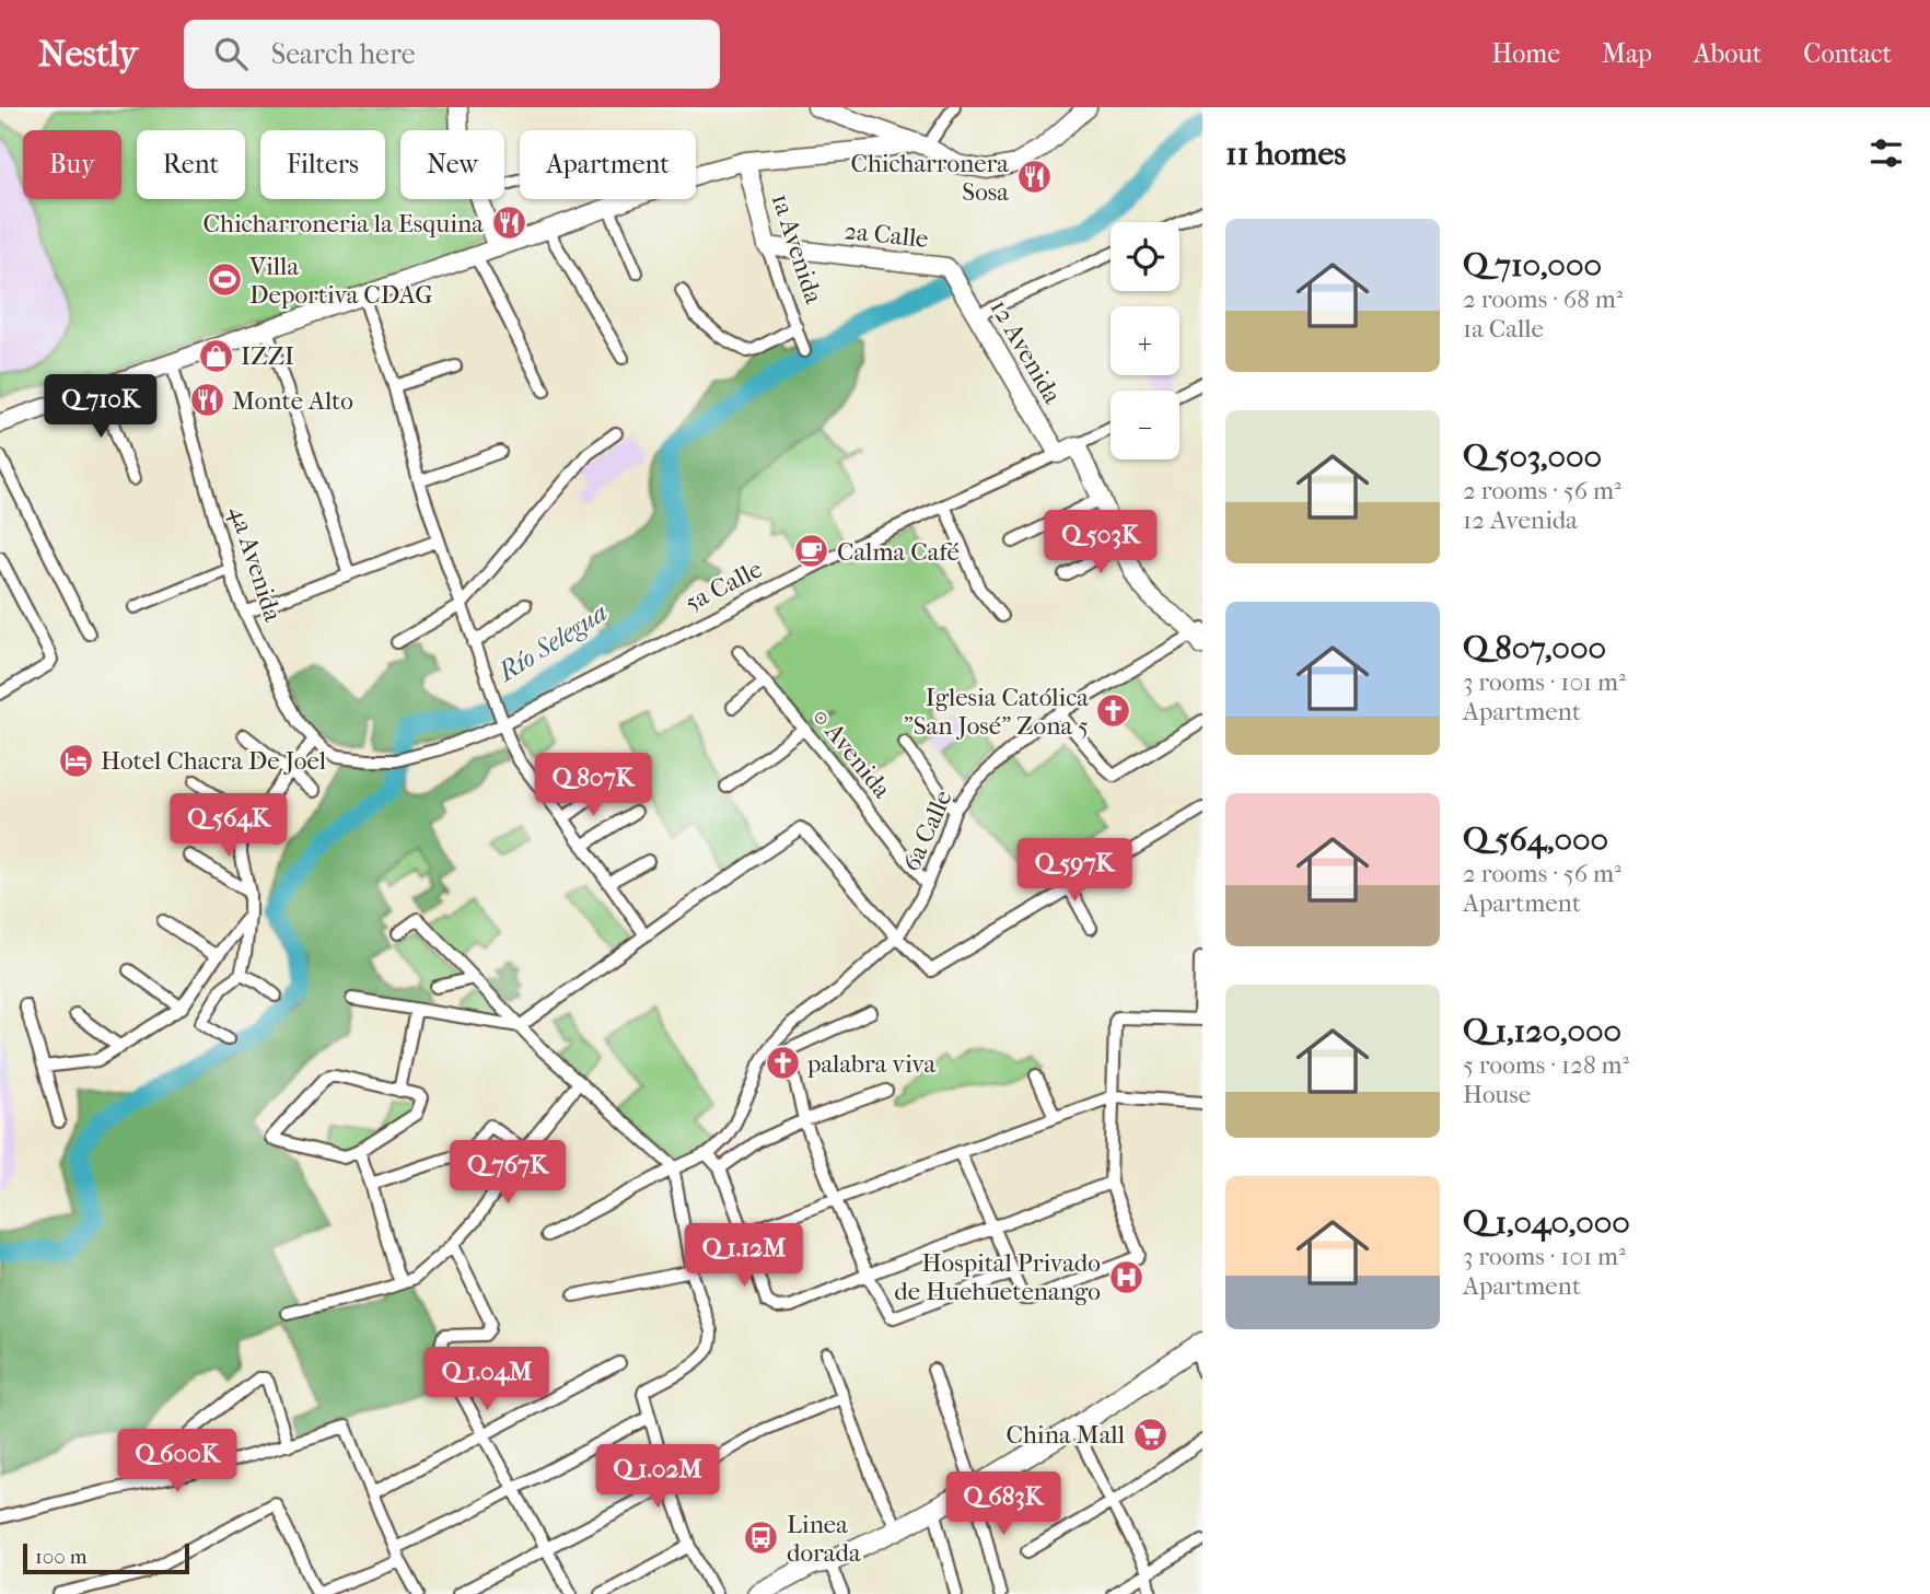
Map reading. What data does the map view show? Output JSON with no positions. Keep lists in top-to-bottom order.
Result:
{
  "streets": {
    "main road": [
      "2a Calle",
      "1a Avenida",
      "12 Avenida",
      "5a Calle"
    ],
    "street": ["4a Avenida", "0 Avenida", "6a Calle"]
  },
  "crossings": [
    ["2a Calle", "1a Avenida"],
    ["2a Calle", "12 Avenida"],
    ["12 Avenida", "5a Calle"],
    ["4a Avenida", "5a Calle"],
    ["0 Avenida", "6a Calle"]
  ],
  "water": ["Río Selegua"],
  "places": {
    "restaurant": ["Chicharronera Sosa", "Chicharroneria la Esquina", "Monte Alto"],
    "sports": ["Villa Deportiva CDAG"],
    "shop": ["IZZI"],
    "cafe": ["Calma Café"],
    "church": ["Iglesia Católica \"San José\" Zona 5", "palabra viva"],
    "hotel": ["Hotel Chacra De Joel"],
    "hospital": ["Hospital Privado de Huehuetenango"],
    "supermarket": ["China Mall"],
    "bus stop": ["Linea dorada"]
  },
  "scale_bar": "100 m",
  "page": {
    "header": "Nestly",
    "search": "Search here",
    "nav": [
      "Home",
      "Map",
      "About",
      "Contact"
    ],
    "heading": "11 homes",
    "chip": [
      "Buy",
      "Rent",
      "Filters",
      "New",
      "Apartment"
    ],
    "list": [
      {
        "name": "Q 710,000",
        "note": "2 rooms · 68 m² · 1a Calle"
      },
      {
        "name": "Q 503,000",
        "note": "2 rooms · 56 m² · 12 Avenida"
      },
      {
        "name": "Q 807,000",
        "note": "3 rooms · 101 m² · Apartment"
      },
      {
        "name": "Q 564,000",
        "note": "2 rooms · 56 m² · Apartment"
      },
      {
        "name": "Q 1,120,000",
        "note": "5 rooms · 128 m² · House"
      },
      {
        "name": "Q 1,040,000",
        "note": "3 rooms · 101 m² · Apartment"
      }
    ],
    "map_buttons": ["+", "−"],
    "price": [
      "Q 710K",
      "Q 503K",
      "Q 807K",
      "Q 564K",
      "Q 597K",
      "Q 767K",
      "Q 1.12M",
      "Q 1.04M",
      "Q 600K",
      "Q 1.02M",
      "Q 683K"
    ],
    "scale": "100 m"
  }
}
